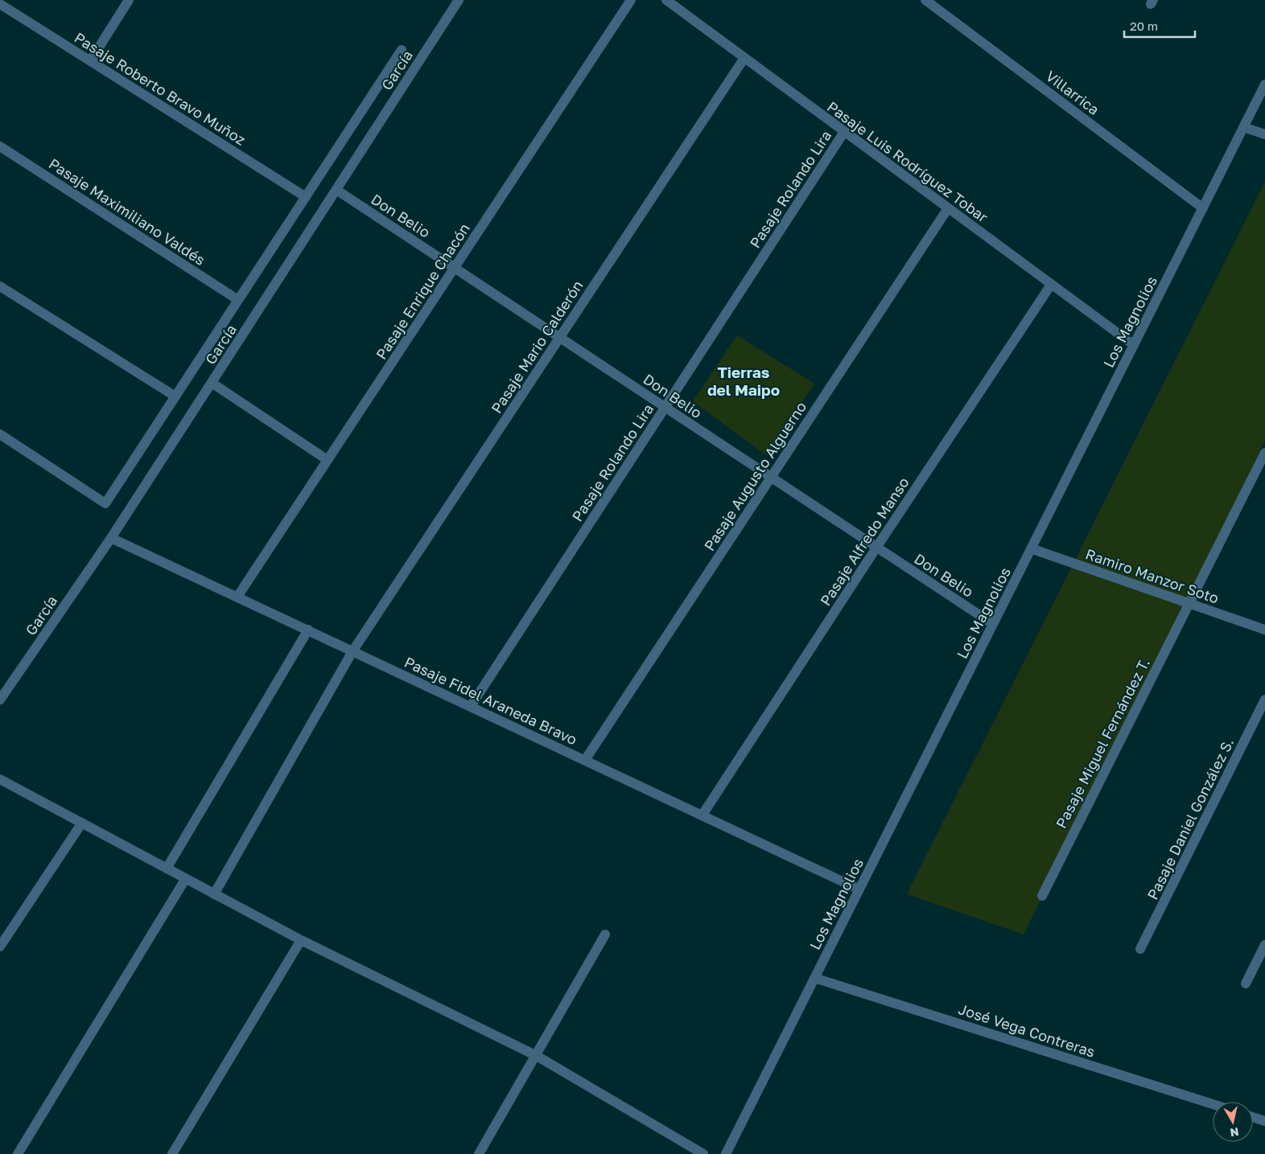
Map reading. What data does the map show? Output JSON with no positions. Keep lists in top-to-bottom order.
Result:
{
  "streets": {
    "street": [
      "García",
      "Pasaje Roberto Bravo Muñoz",
      "Villarrica",
      "Pasaje Luis Rodríguez Tobar",
      "Pasaje Rolando Lira",
      "Pasaje Maximiliano Valdés",
      "Don Belio",
      "Pasaje Enrique Chacón",
      "Los Magnolios",
      "Pasaje Mario Calderón",
      "Pasaje Augusto Alguerno",
      "Pasaje Alfredo Manso",
      "Ramiro Manzor Soto",
      "Pasaje Fidel Araneda Bravo",
      "Pasaje Miguel Fernández T.",
      "Pasaje Daniel González S.",
      "José Vega Contreras"
    ]
  },
  "crossings": [
    ["García", "Pasaje Roberto Bravo Muñoz"],
    ["García", "Pasaje Maximiliano Valdés"],
    ["García", "Don Belio"],
    ["García", "Pasaje Fidel Araneda Bravo"],
    ["Villarrica", "Los Magnolios"],
    ["Pasaje Luis Rodríguez Tobar", "Pasaje Rolando Lira"],
    ["Pasaje Luis Rodríguez Tobar", "Los Magnolios"],
    ["Pasaje Luis Rodríguez Tobar", "Pasaje Mario Calderón"],
    ["Pasaje Luis Rodríguez Tobar", "Pasaje Augusto Alguerno"],
    ["Pasaje Luis Rodríguez Tobar", "Pasaje Alfredo Manso"],
    ["Pasaje Rolando Lira", "Don Belio"],
    ["Pasaje Rolando Lira", "Pasaje Fidel Araneda Bravo"],
    ["Don Belio", "Pasaje Enrique Chacón"],
    ["Don Belio", "Los Magnolios"],
    ["Don Belio", "Pasaje Mario Calderón"],
    ["Don Belio", "Pasaje Augusto Alguerno"],
    ["Don Belio", "Pasaje Alfredo Manso"],
    ["Pasaje Enrique Chacón", "Pasaje Fidel Araneda Bravo"],
    ["Los Magnolios", "Ramiro Manzor Soto"],
    ["Los Magnolios", "Pasaje Fidel Araneda Bravo"],
    ["Los Magnolios", "José Vega Contreras"],
    ["Pasaje Mario Calderón", "Pasaje Fidel Araneda Bravo"],
    ["Pasaje Augusto Alguerno", "Pasaje Fidel Araneda Bravo"],
    ["Pasaje Alfredo Manso", "Pasaje Fidel Araneda Bravo"],
    ["Ramiro Manzor Soto", "Pasaje Miguel Fernández T."]
  ],
  "districts": ["Tierras del Maipo"],
  "scale_bar": "20 m",
  "north": "bottom"
}
